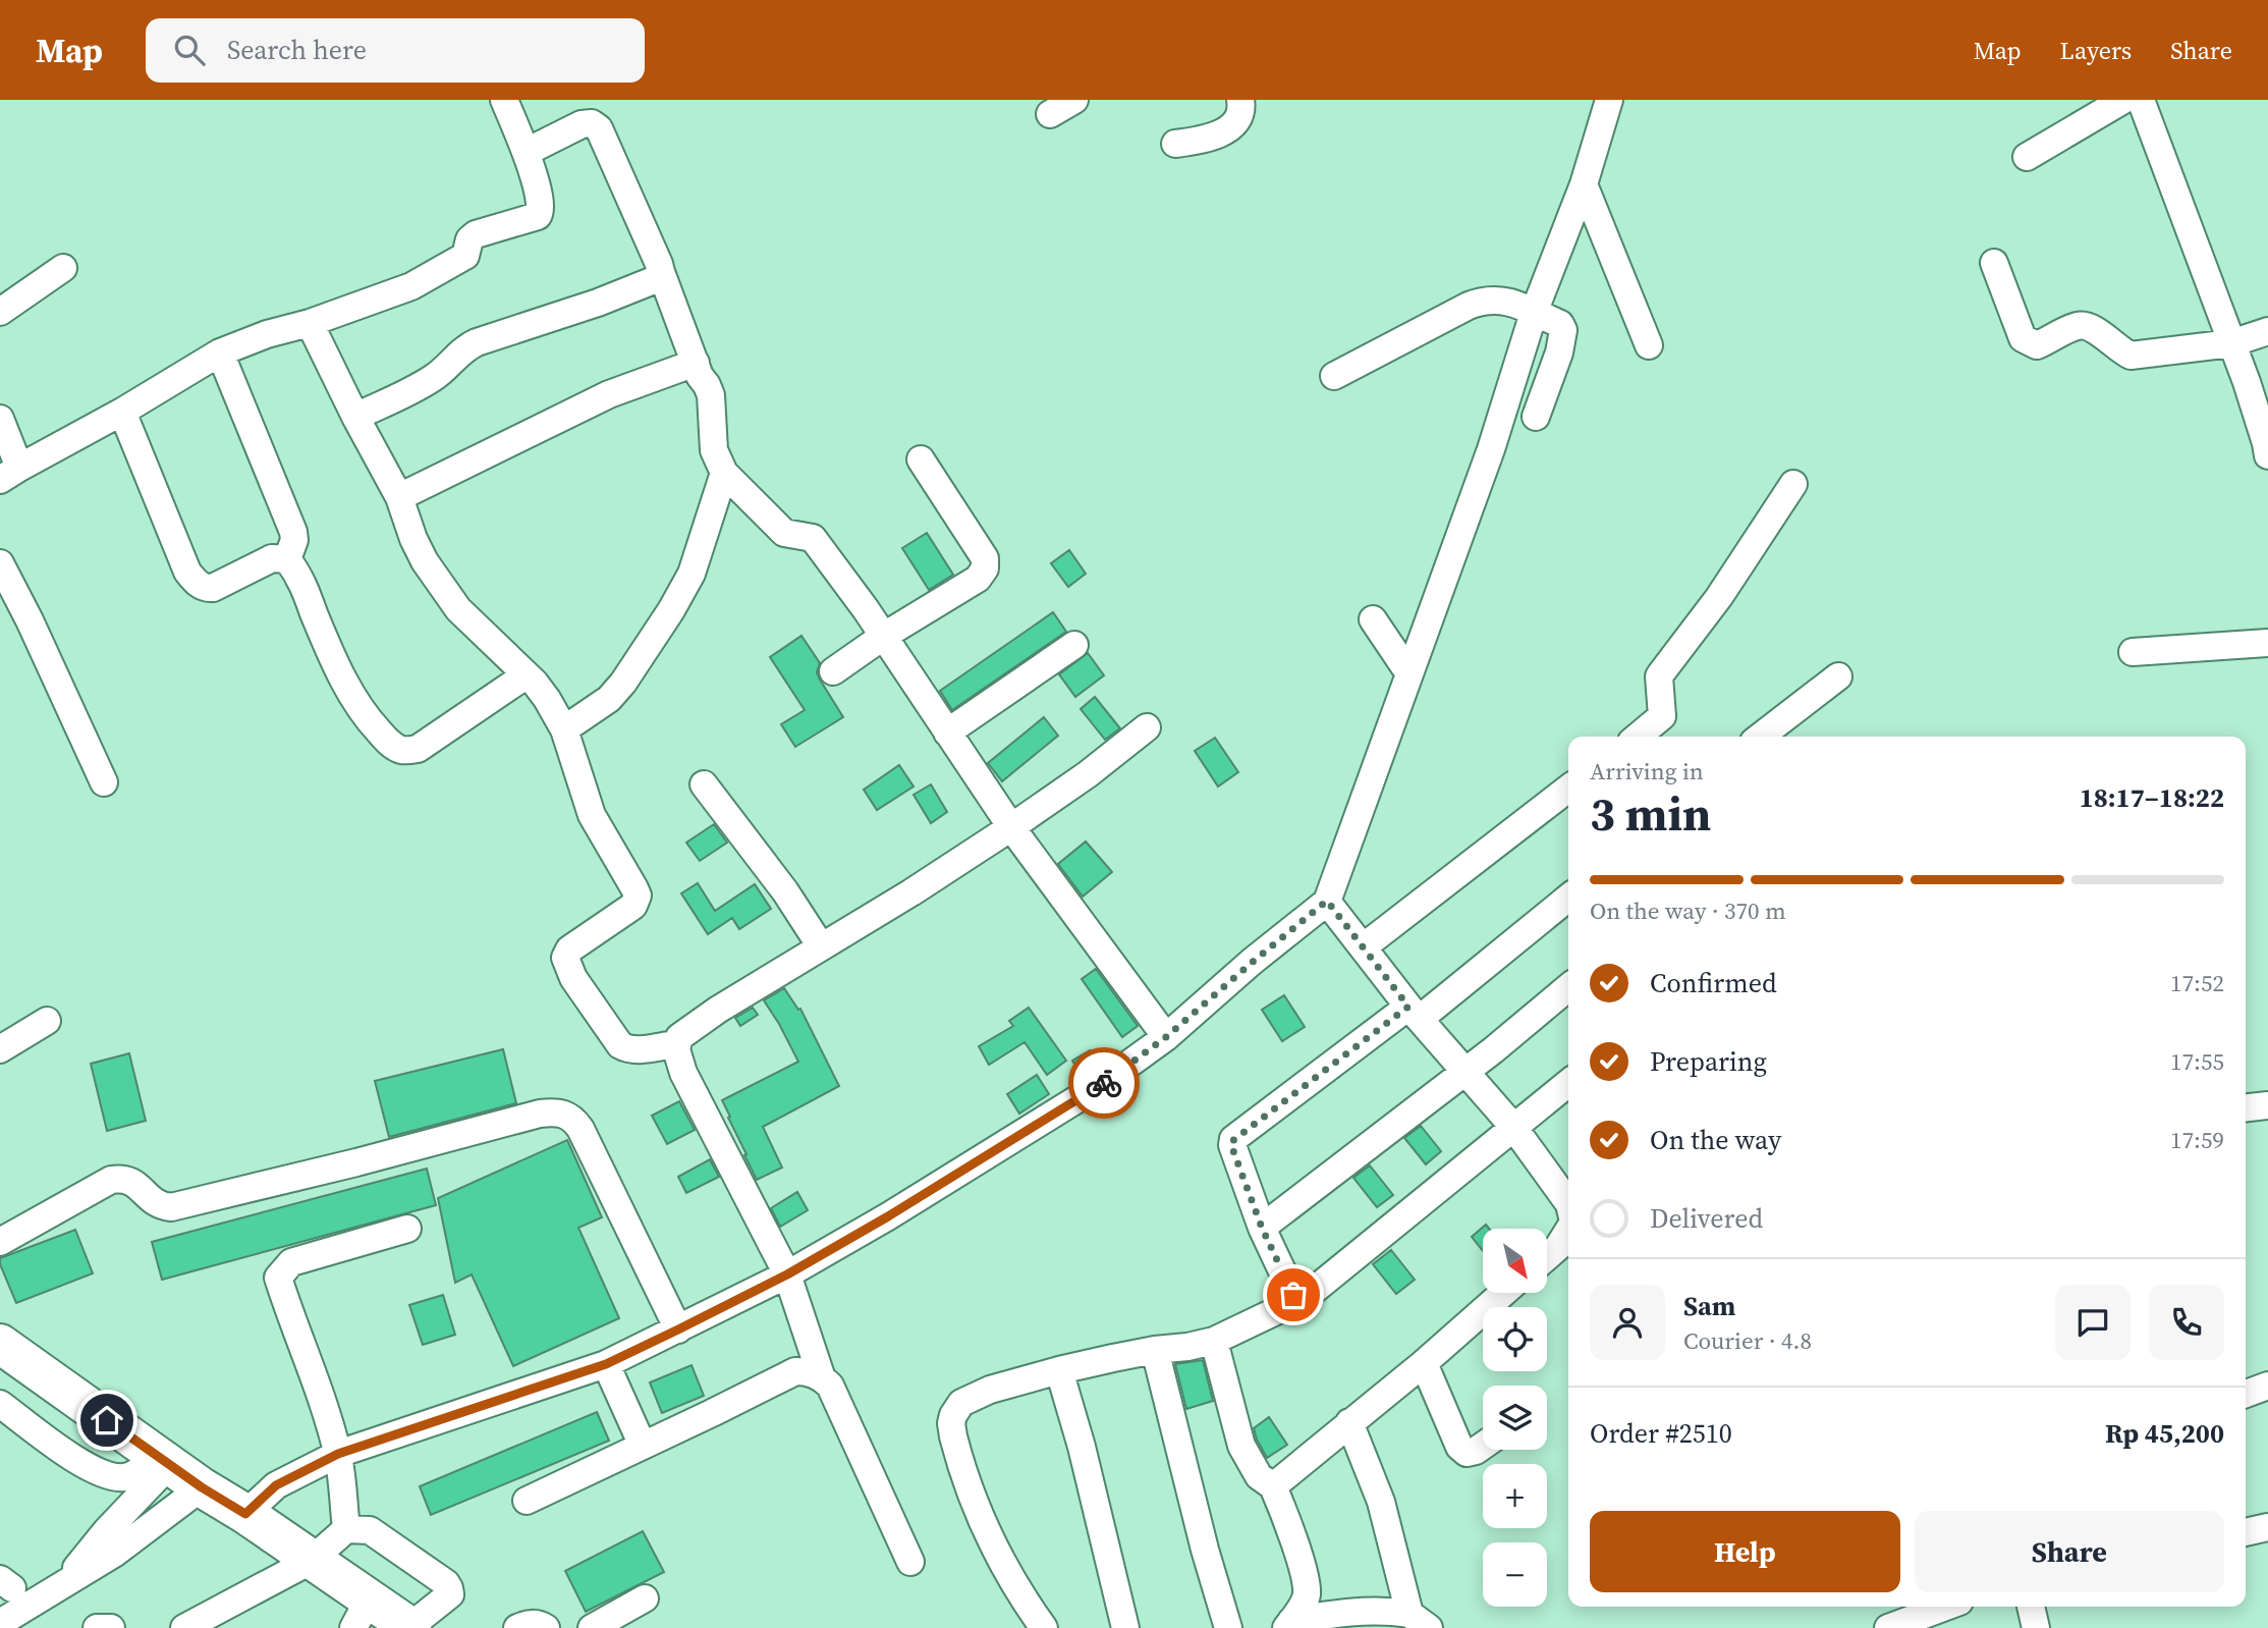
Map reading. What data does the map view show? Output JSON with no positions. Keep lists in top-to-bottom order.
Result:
{
  "north": "bottom right",
  "page": {
    "header": "Map",
    "search": "Search here",
    "nav": ["Map", "Layers", "Share"],
    "heading": ["3 min", "Arriving in", "18:17–18:22"],
    "panel": [
      "Sam",
      "Courier · 4.8",
      "Order #2510",
      "Rp 45,200"
    ],
    "bar": "On the way · 370 m",
    "list": [
      ["Confirmed", "17:52"],
      ["Preparing", "17:55"],
      ["On the way", "17:59"],
      "Delivered"
    ],
    "map_buttons": ["+", "−"],
    "buttons": ["Help", "Share"]
  }
}
